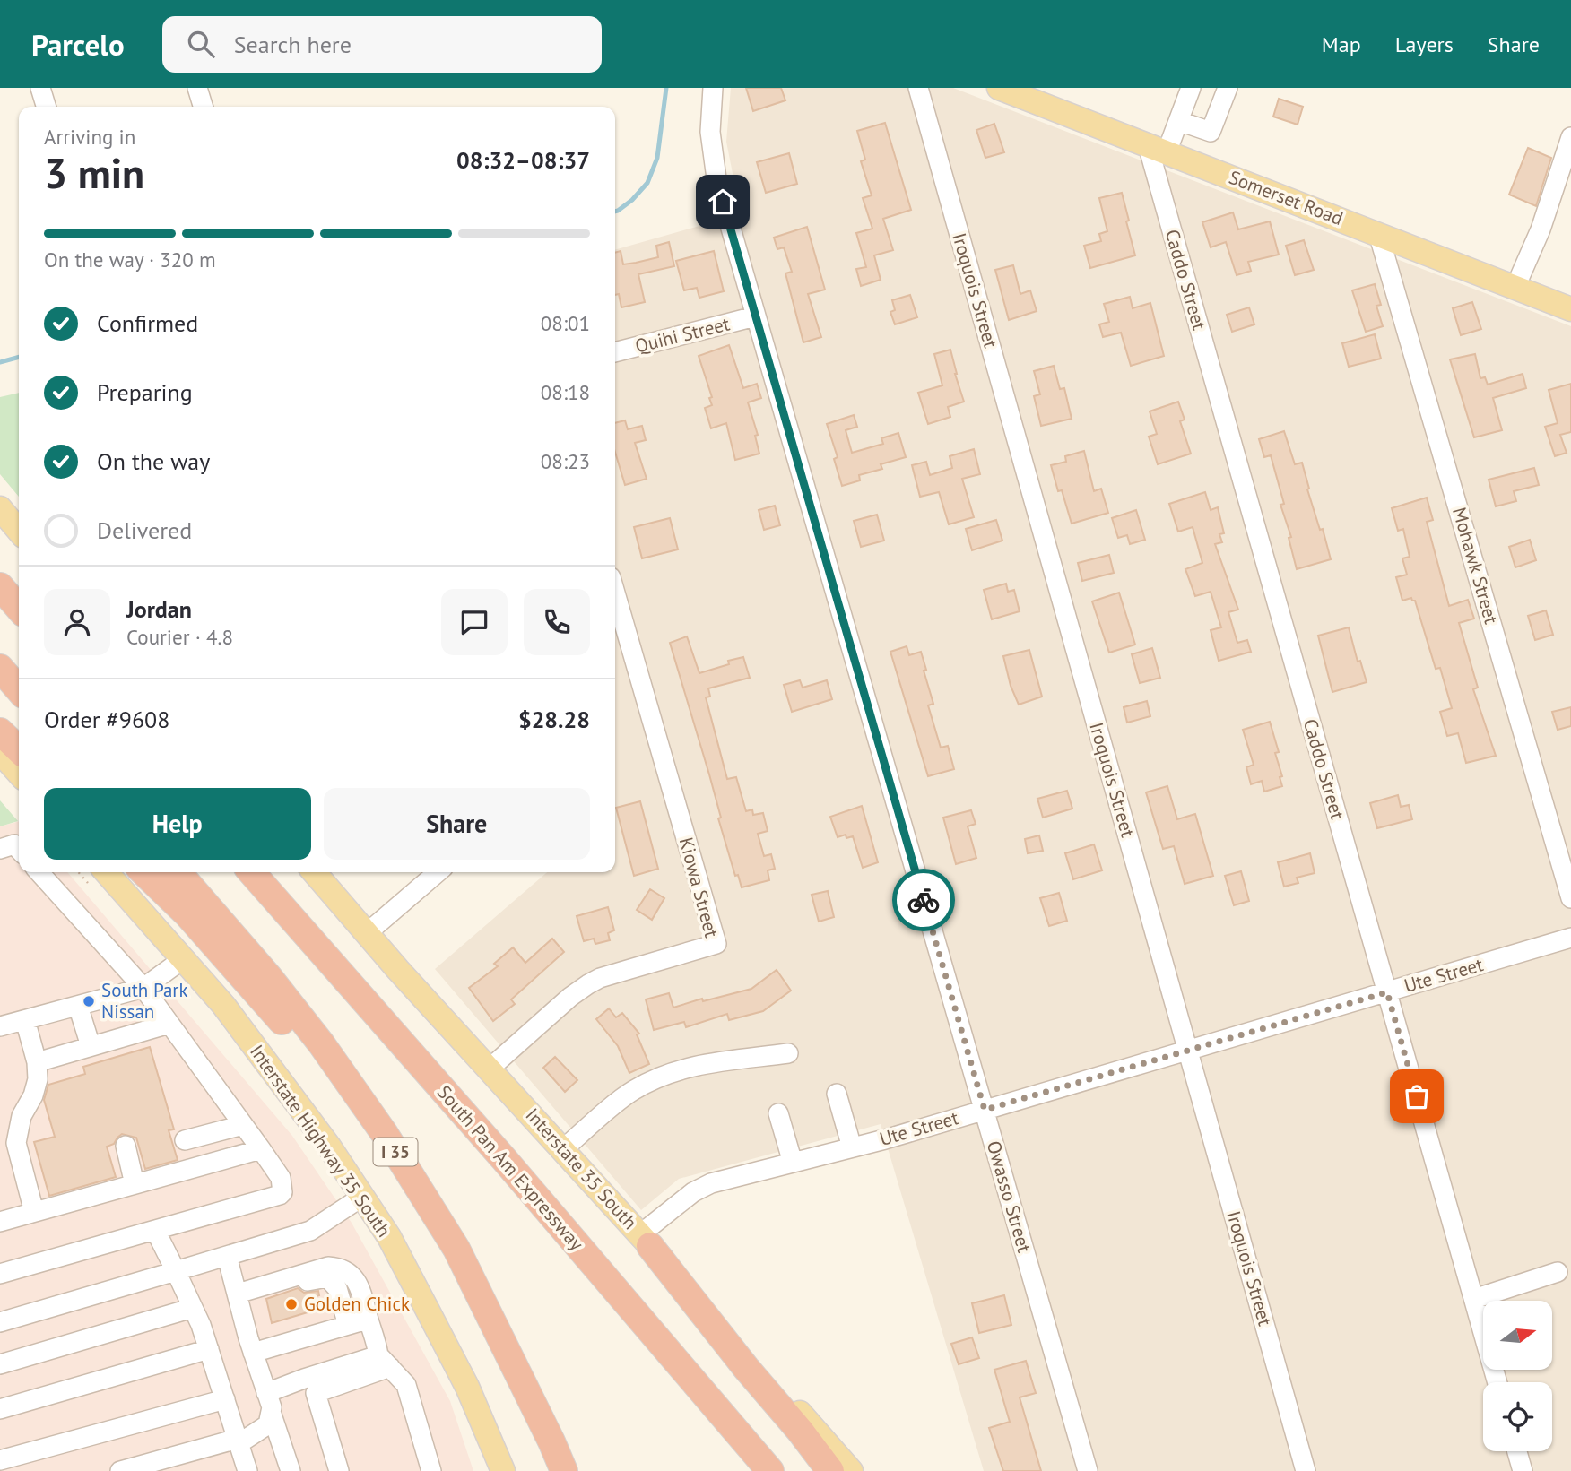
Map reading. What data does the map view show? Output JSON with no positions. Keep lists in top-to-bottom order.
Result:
{
  "streets": {
    "highway": ["I 35", "South Pan Am Expressway"],
    "main road": ["Somerset Road", "Interstate Highway 35 South", "Interstate 35 South"],
    "street": [
      "Caddo Street",
      "Iroquois Street",
      "Quihi Street",
      "Mohawk Street",
      "Kiowa Street",
      "Ute Street",
      "Owasso Street"
    ]
  },
  "crossings": [
    ["Somerset Road", "Caddo Street"],
    ["Somerset Road", "Mohawk Street"],
    ["Caddo Street", "Ute Street"],
    ["Iroquois Street", "Ute Street"],
    ["Quihi Street", "Owasso Street"],
    ["Kiowa Street", "Interstate 35 South"],
    ["Ute Street", "Interstate 35 South"],
    ["Ute Street", "Owasso Street"]
  ],
  "places": ["South Park Nissan", "Golden Chick"],
  "north": "right",
  "page": {
    "header": "Parcelo",
    "search": "Search here",
    "nav": ["Map", "Layers", "Share"],
    "heading": ["3 min", "Arriving in", "08:32–08:37"],
    "panel": [
      "Jordan",
      "Courier · 4.8",
      "Order #9608",
      "$28.28"
    ],
    "bar": "On the way · 320 m",
    "list": [
      ["Confirmed", "08:01"],
      ["Preparing", "08:18"],
      ["On the way", "08:23"],
      "Delivered"
    ],
    "buttons": ["Help", "Share"]
  }
}
